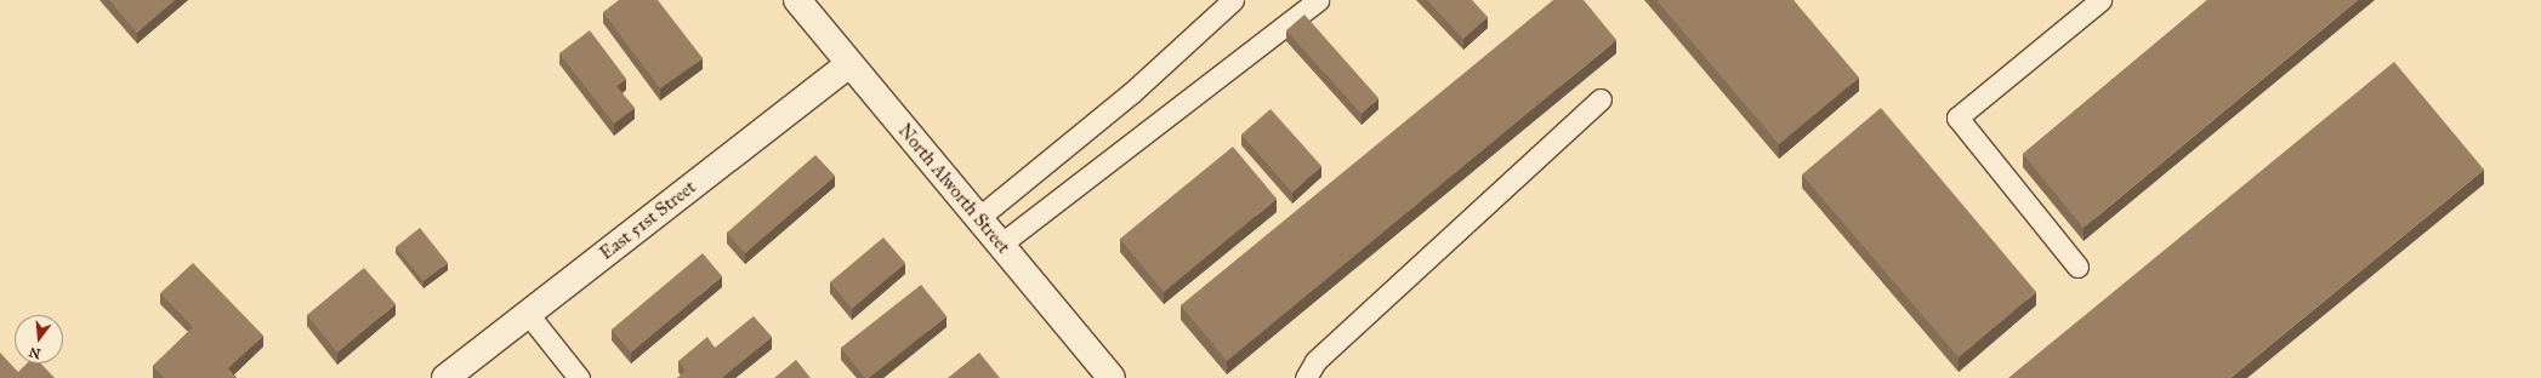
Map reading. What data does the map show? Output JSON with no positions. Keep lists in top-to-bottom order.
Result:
{
  "streets": {
    "street": ["North Alworth Street", "East 51st Street"]
  },
  "crossings": [
    ["North Alworth Street", "East 51st Street"]
  ],
  "north": "bottom"
}
